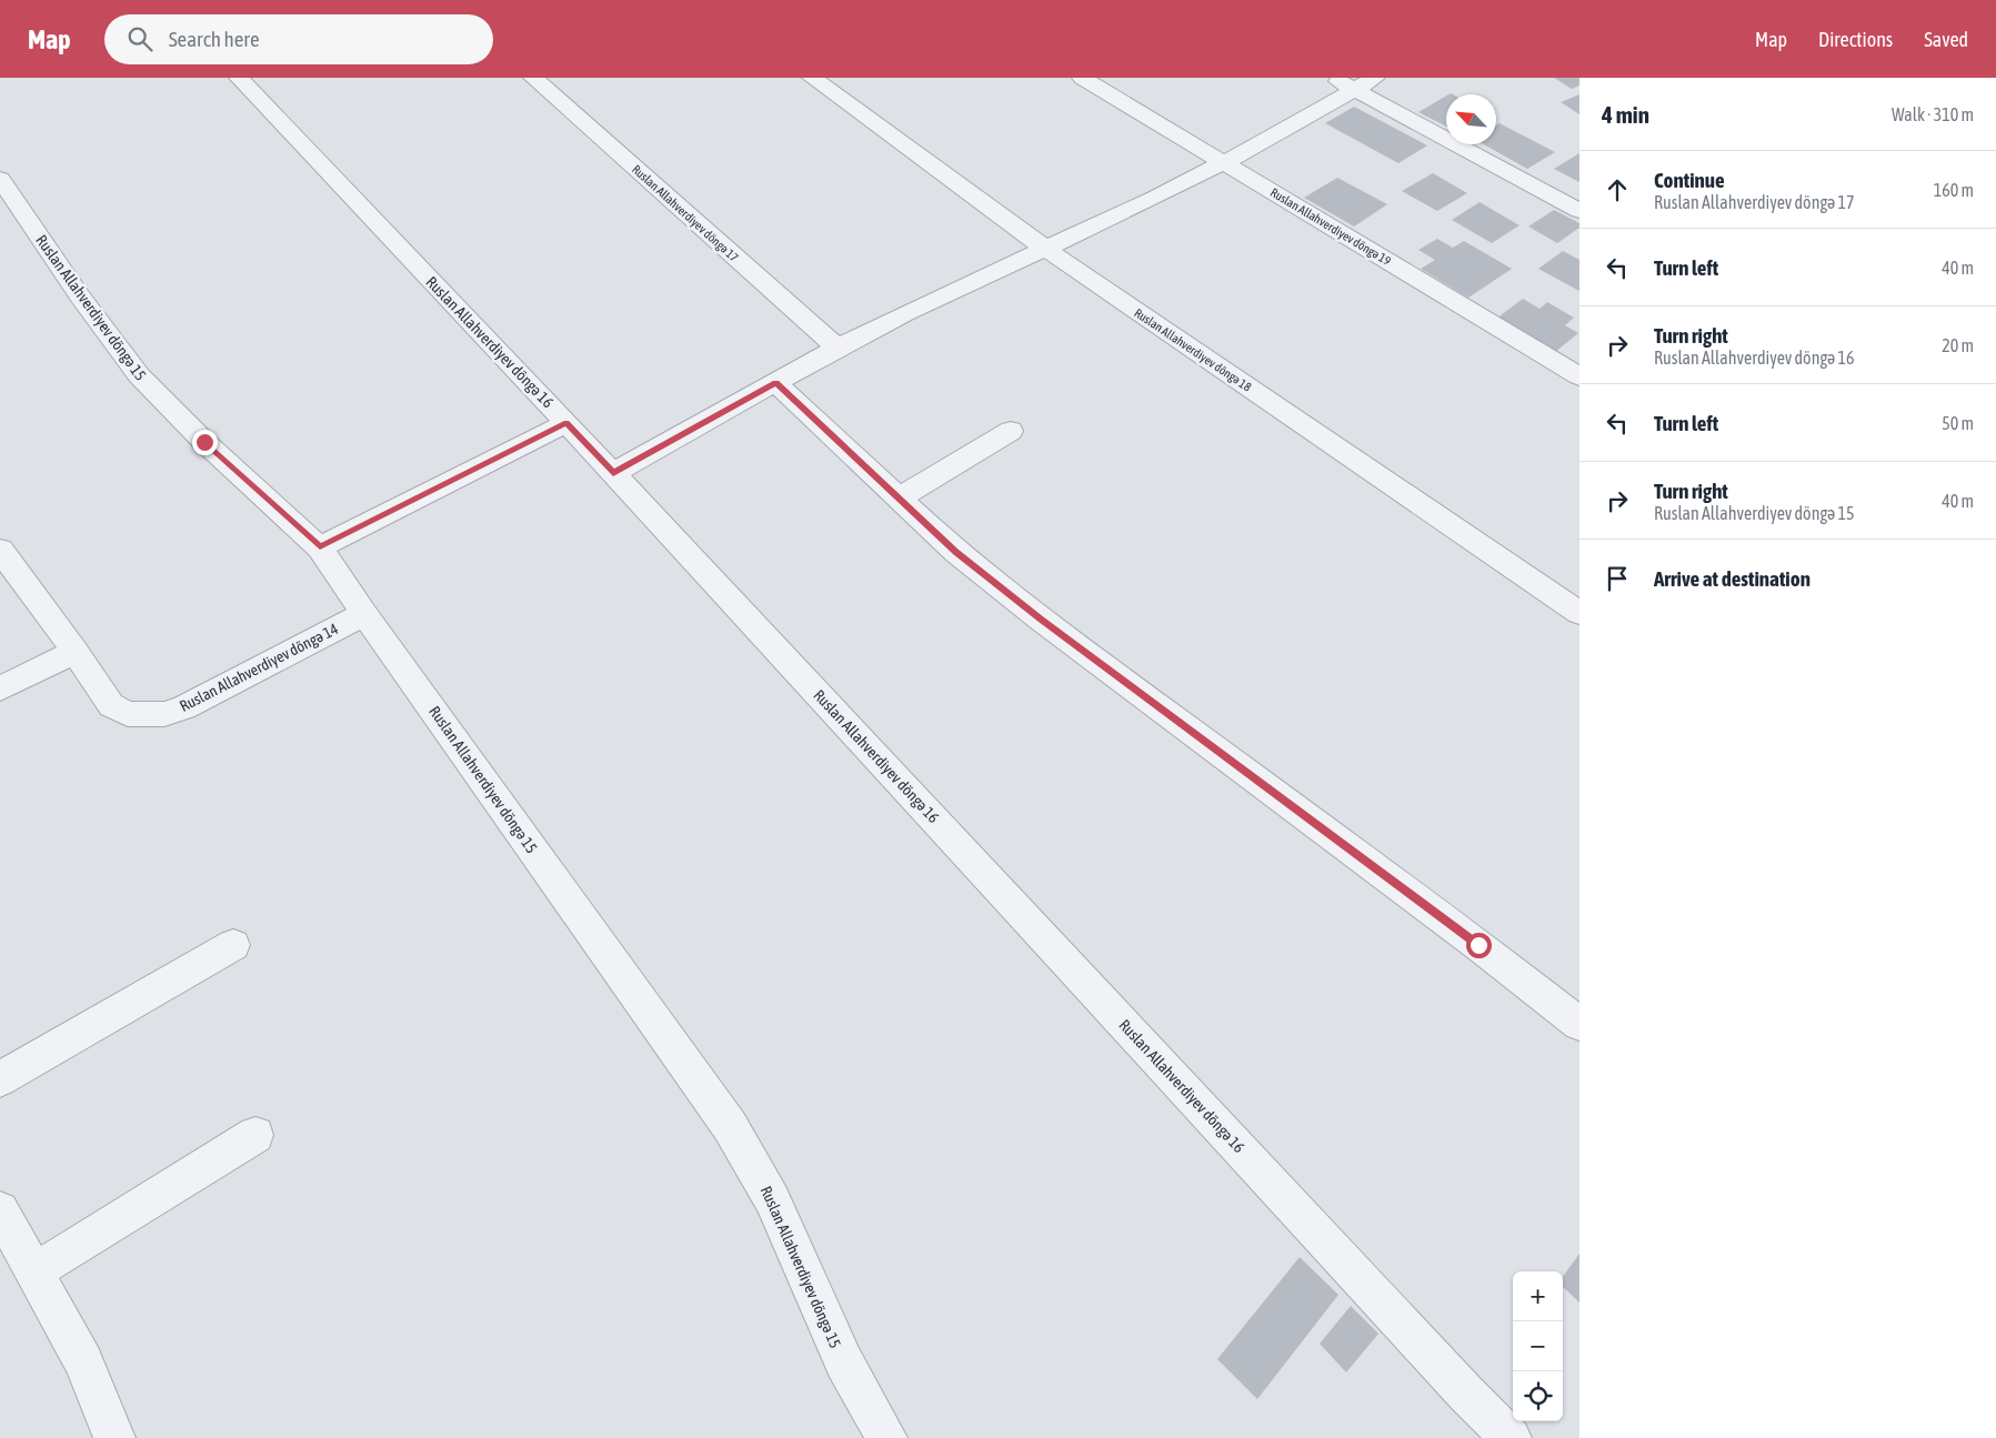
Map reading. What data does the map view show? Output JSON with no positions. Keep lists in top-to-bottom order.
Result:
{
  "streets": {
    "street": [
      "Ruslan Allahverdiyev döngə 17",
      "Ruslan Allahverdiyev döngə 19",
      "Ruslan Allahverdiyev döngə 15",
      "Ruslan Allahverdiyev döngə 16",
      "Ruslan Allahverdiyev döngə 18",
      "Ruslan Allahverdiyev döngə 14"
    ]
  },
  "crossings": [
    ["Ruslan Allahverdiyev döngə 15", "Ruslan Allahverdiyev döngə 14"]
  ],
  "north": "top left",
  "page": {
    "header": "Map",
    "search": "Search here",
    "nav": ["Map", "Directions", "Saved"],
    "heading": ["4 min", "Walk · 310 m"],
    "list": [
      ["Continue", "Ruslan Allahverdiyev döngə 17", "160 m"],
      ["Turn left", "40 m"],
      ["Turn right", "Ruslan Allahverdiyev döngə 16", "20 m"],
      ["Turn left", "50 m"],
      ["Turn right", "Ruslan Allahverdiyev döngə 15", "40 m"],
      "Arrive at destination"
    ],
    "map_buttons": ["+", "−"]
  }
}
